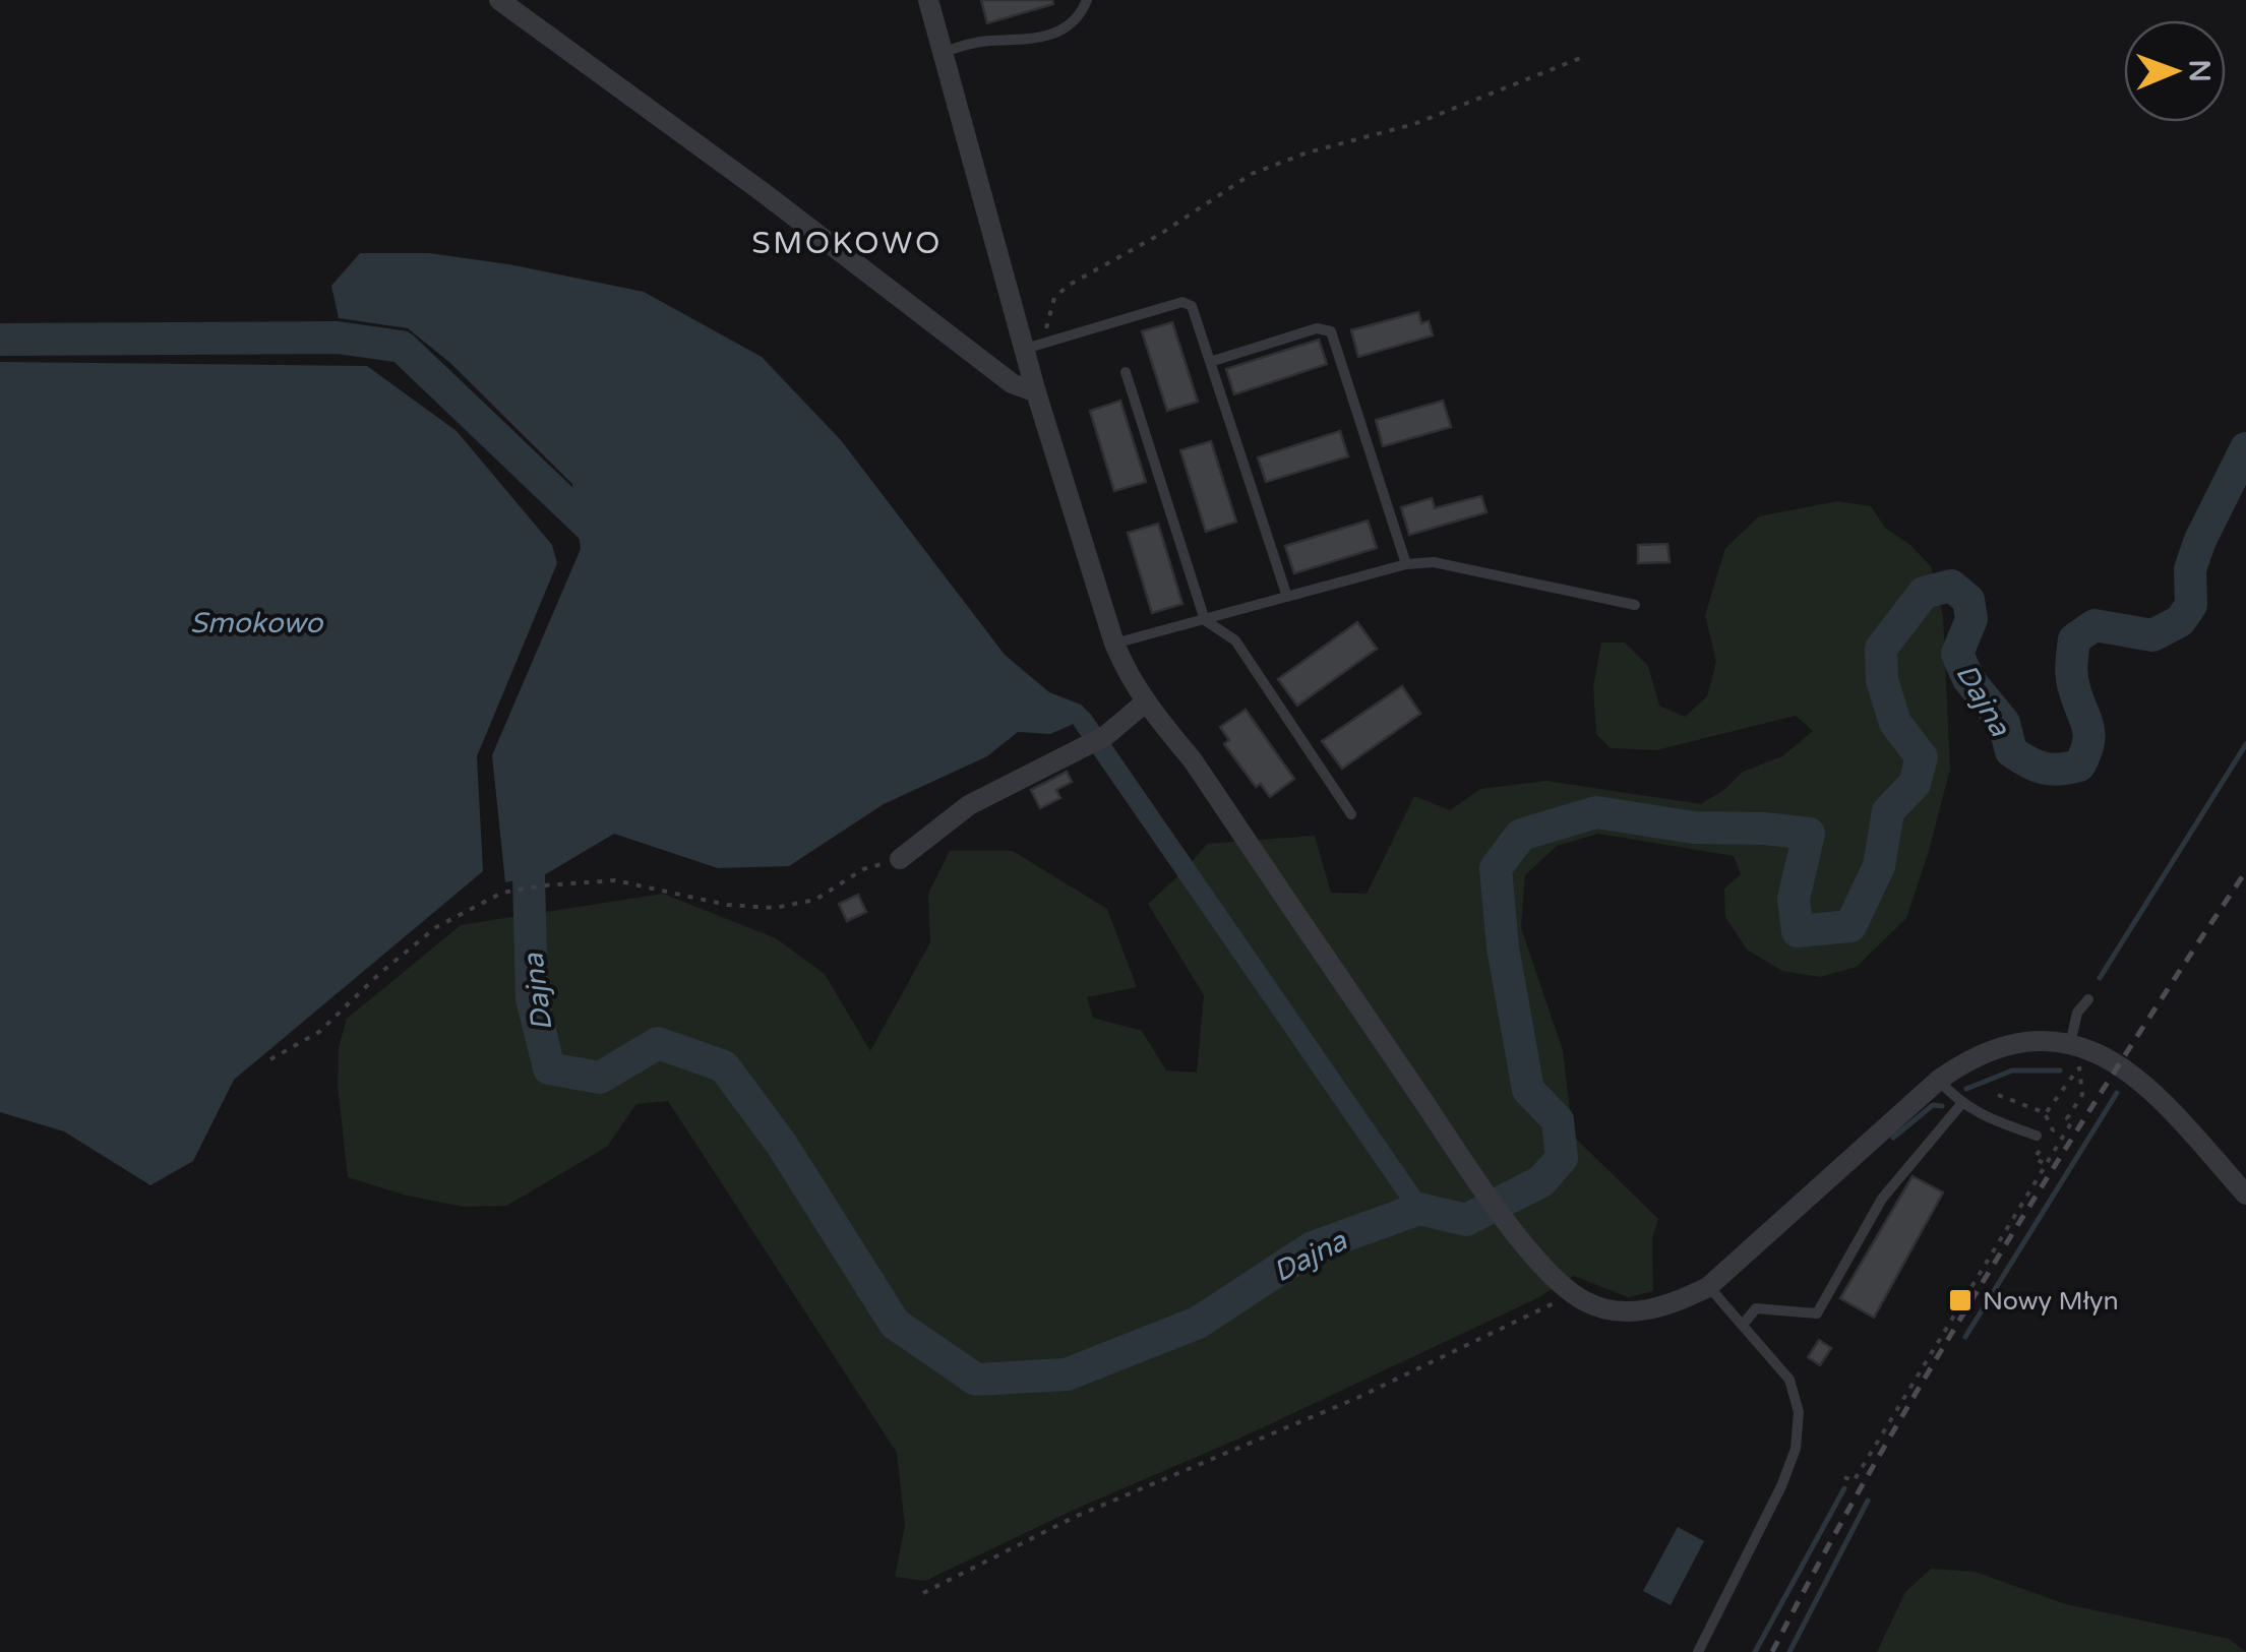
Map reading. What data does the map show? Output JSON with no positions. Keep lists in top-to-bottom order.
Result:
{
  "districts": ["SMOKOWO"],
  "water": ["Smokowo", "Dajna"],
  "places": {
    "transit": ["Nowy Młyn"]
  },
  "north": "right"
}
